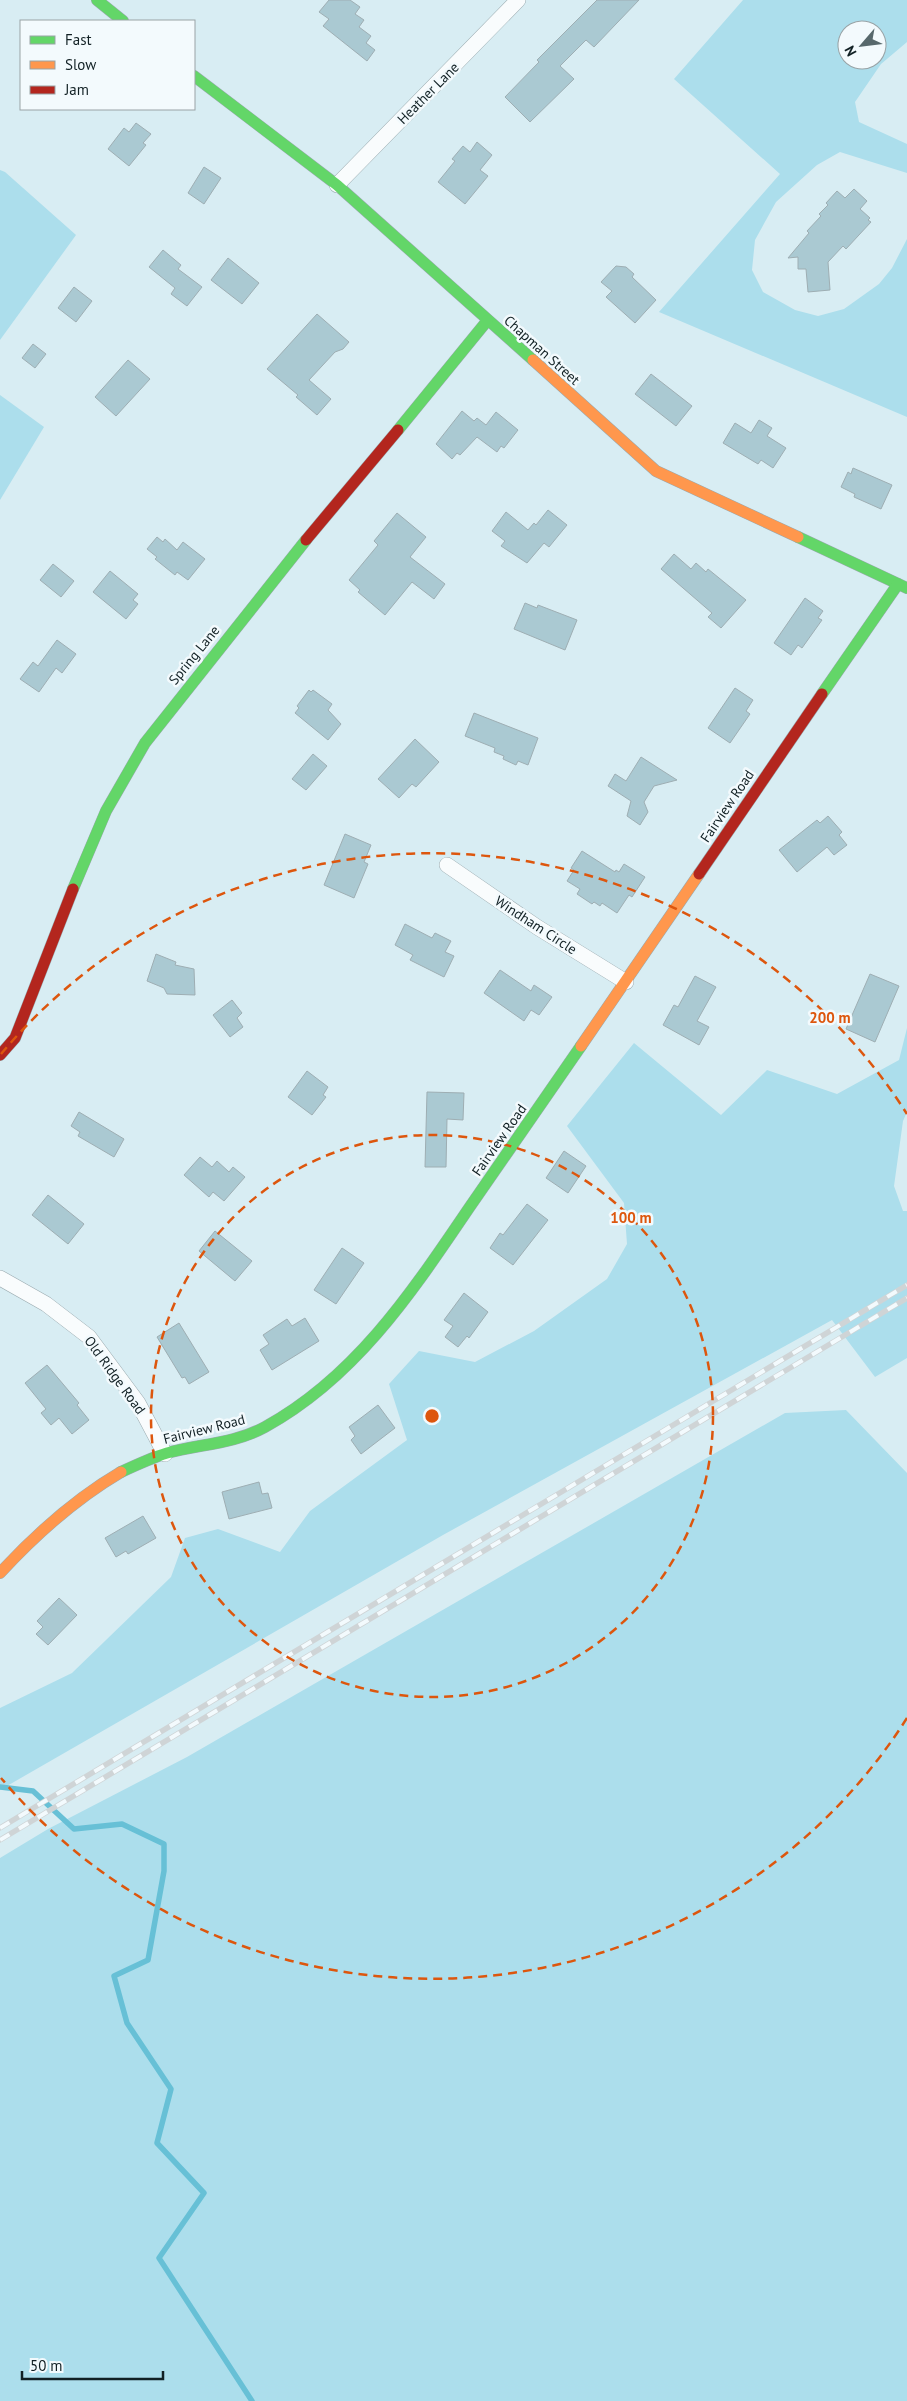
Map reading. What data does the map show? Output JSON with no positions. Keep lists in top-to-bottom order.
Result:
{
  "streets": {
    "street": [
      "Heather Lane",
      "Chapman Street",
      "Spring Lane",
      "Fairview Road",
      "Windham Circle",
      "Old Ridge Road"
    ]
  },
  "crossings": [
    ["Heather Lane", "Chapman Street"],
    ["Chapman Street", "Spring Lane"],
    ["Chapman Street", "Fairview Road"],
    ["Fairview Road", "Windham Circle"],
    ["Fairview Road", "Old Ridge Road"]
  ],
  "legend": ["Fast", "Slow", "Jam"],
  "scale_bar": "50 m",
  "north": "bottom left",
  "rings": ["200 m", "100 m"]
}
